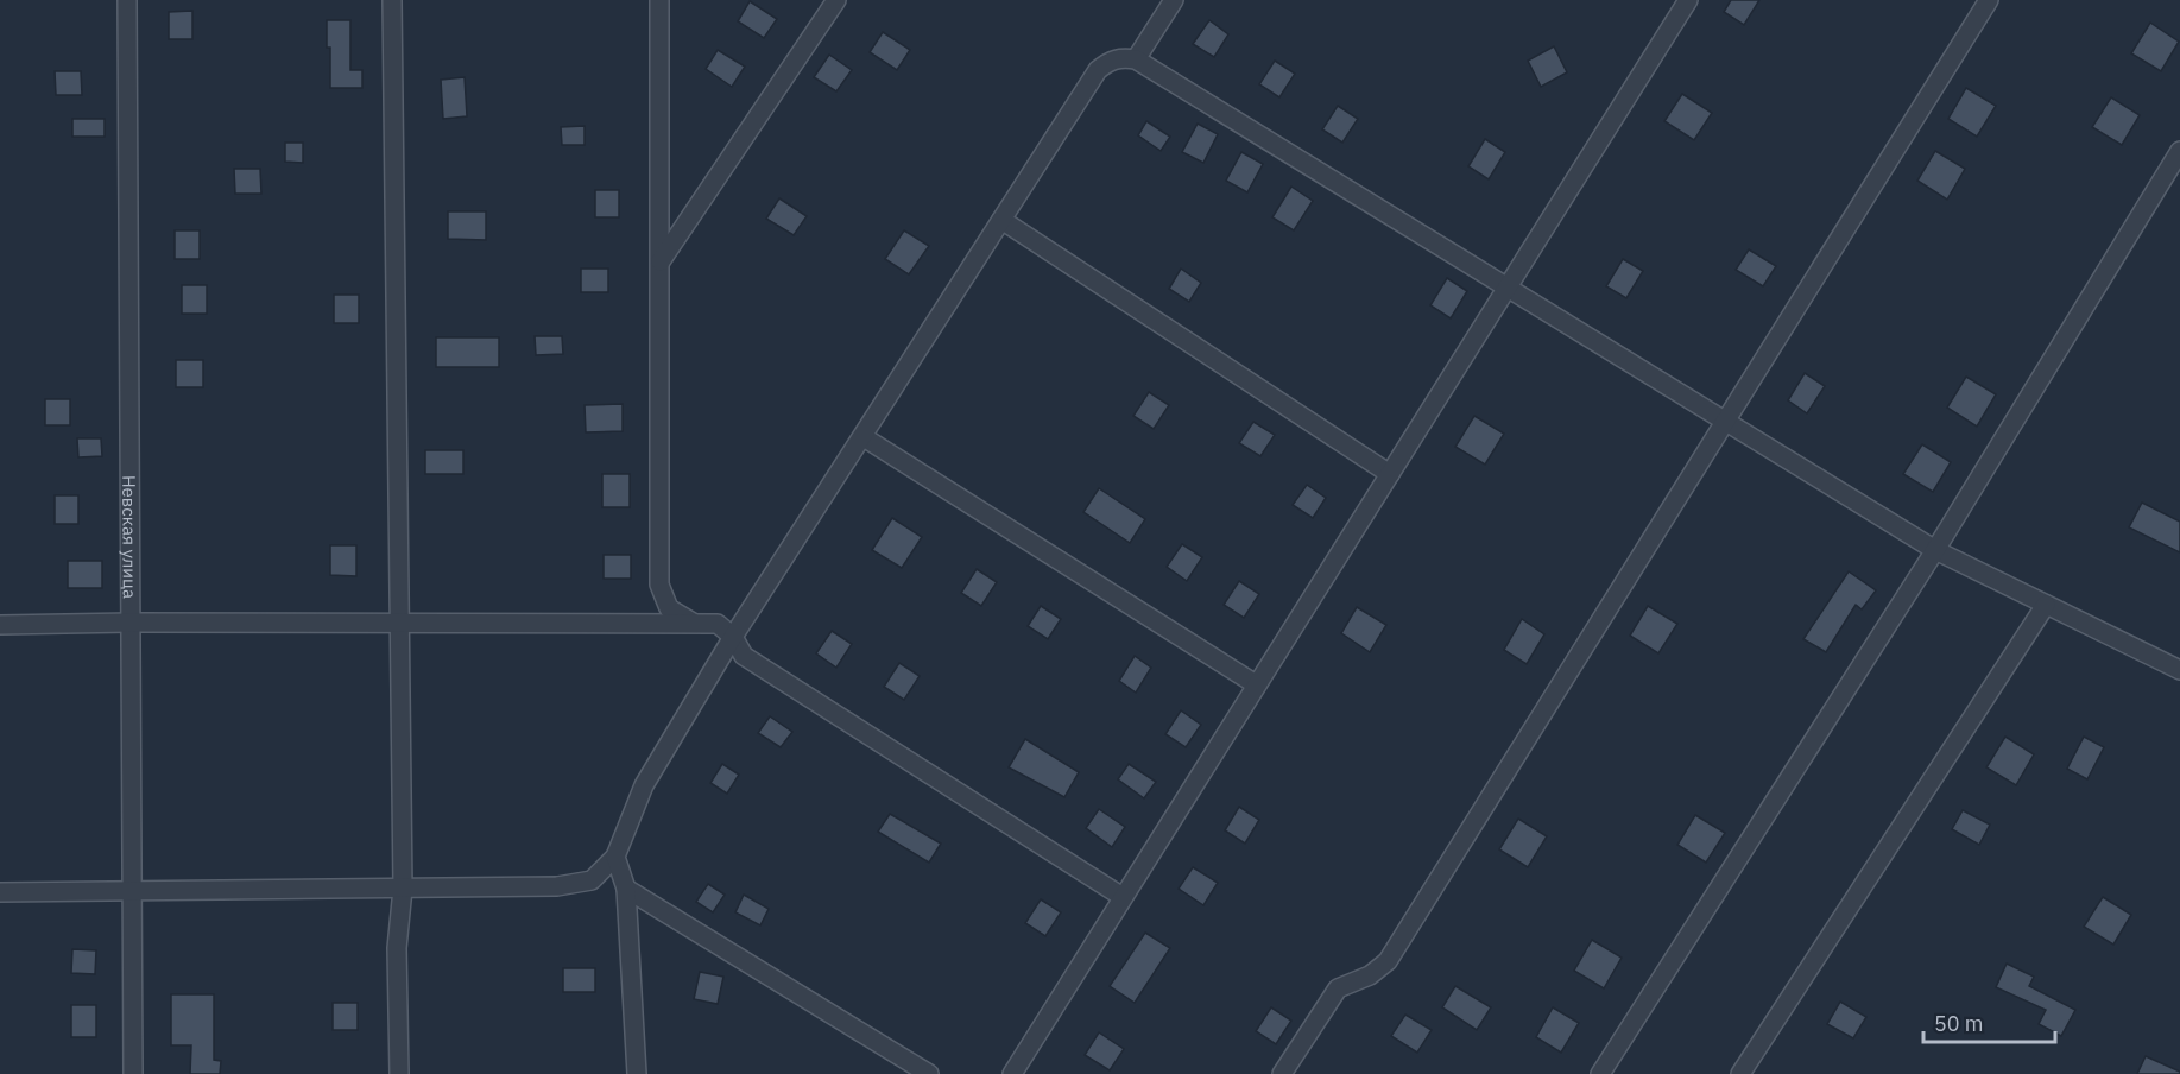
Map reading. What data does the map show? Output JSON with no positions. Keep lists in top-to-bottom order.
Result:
{
  "streets": {
    "street": ["Невская улица"]
  },
  "scale_bar": "50 m"
}
